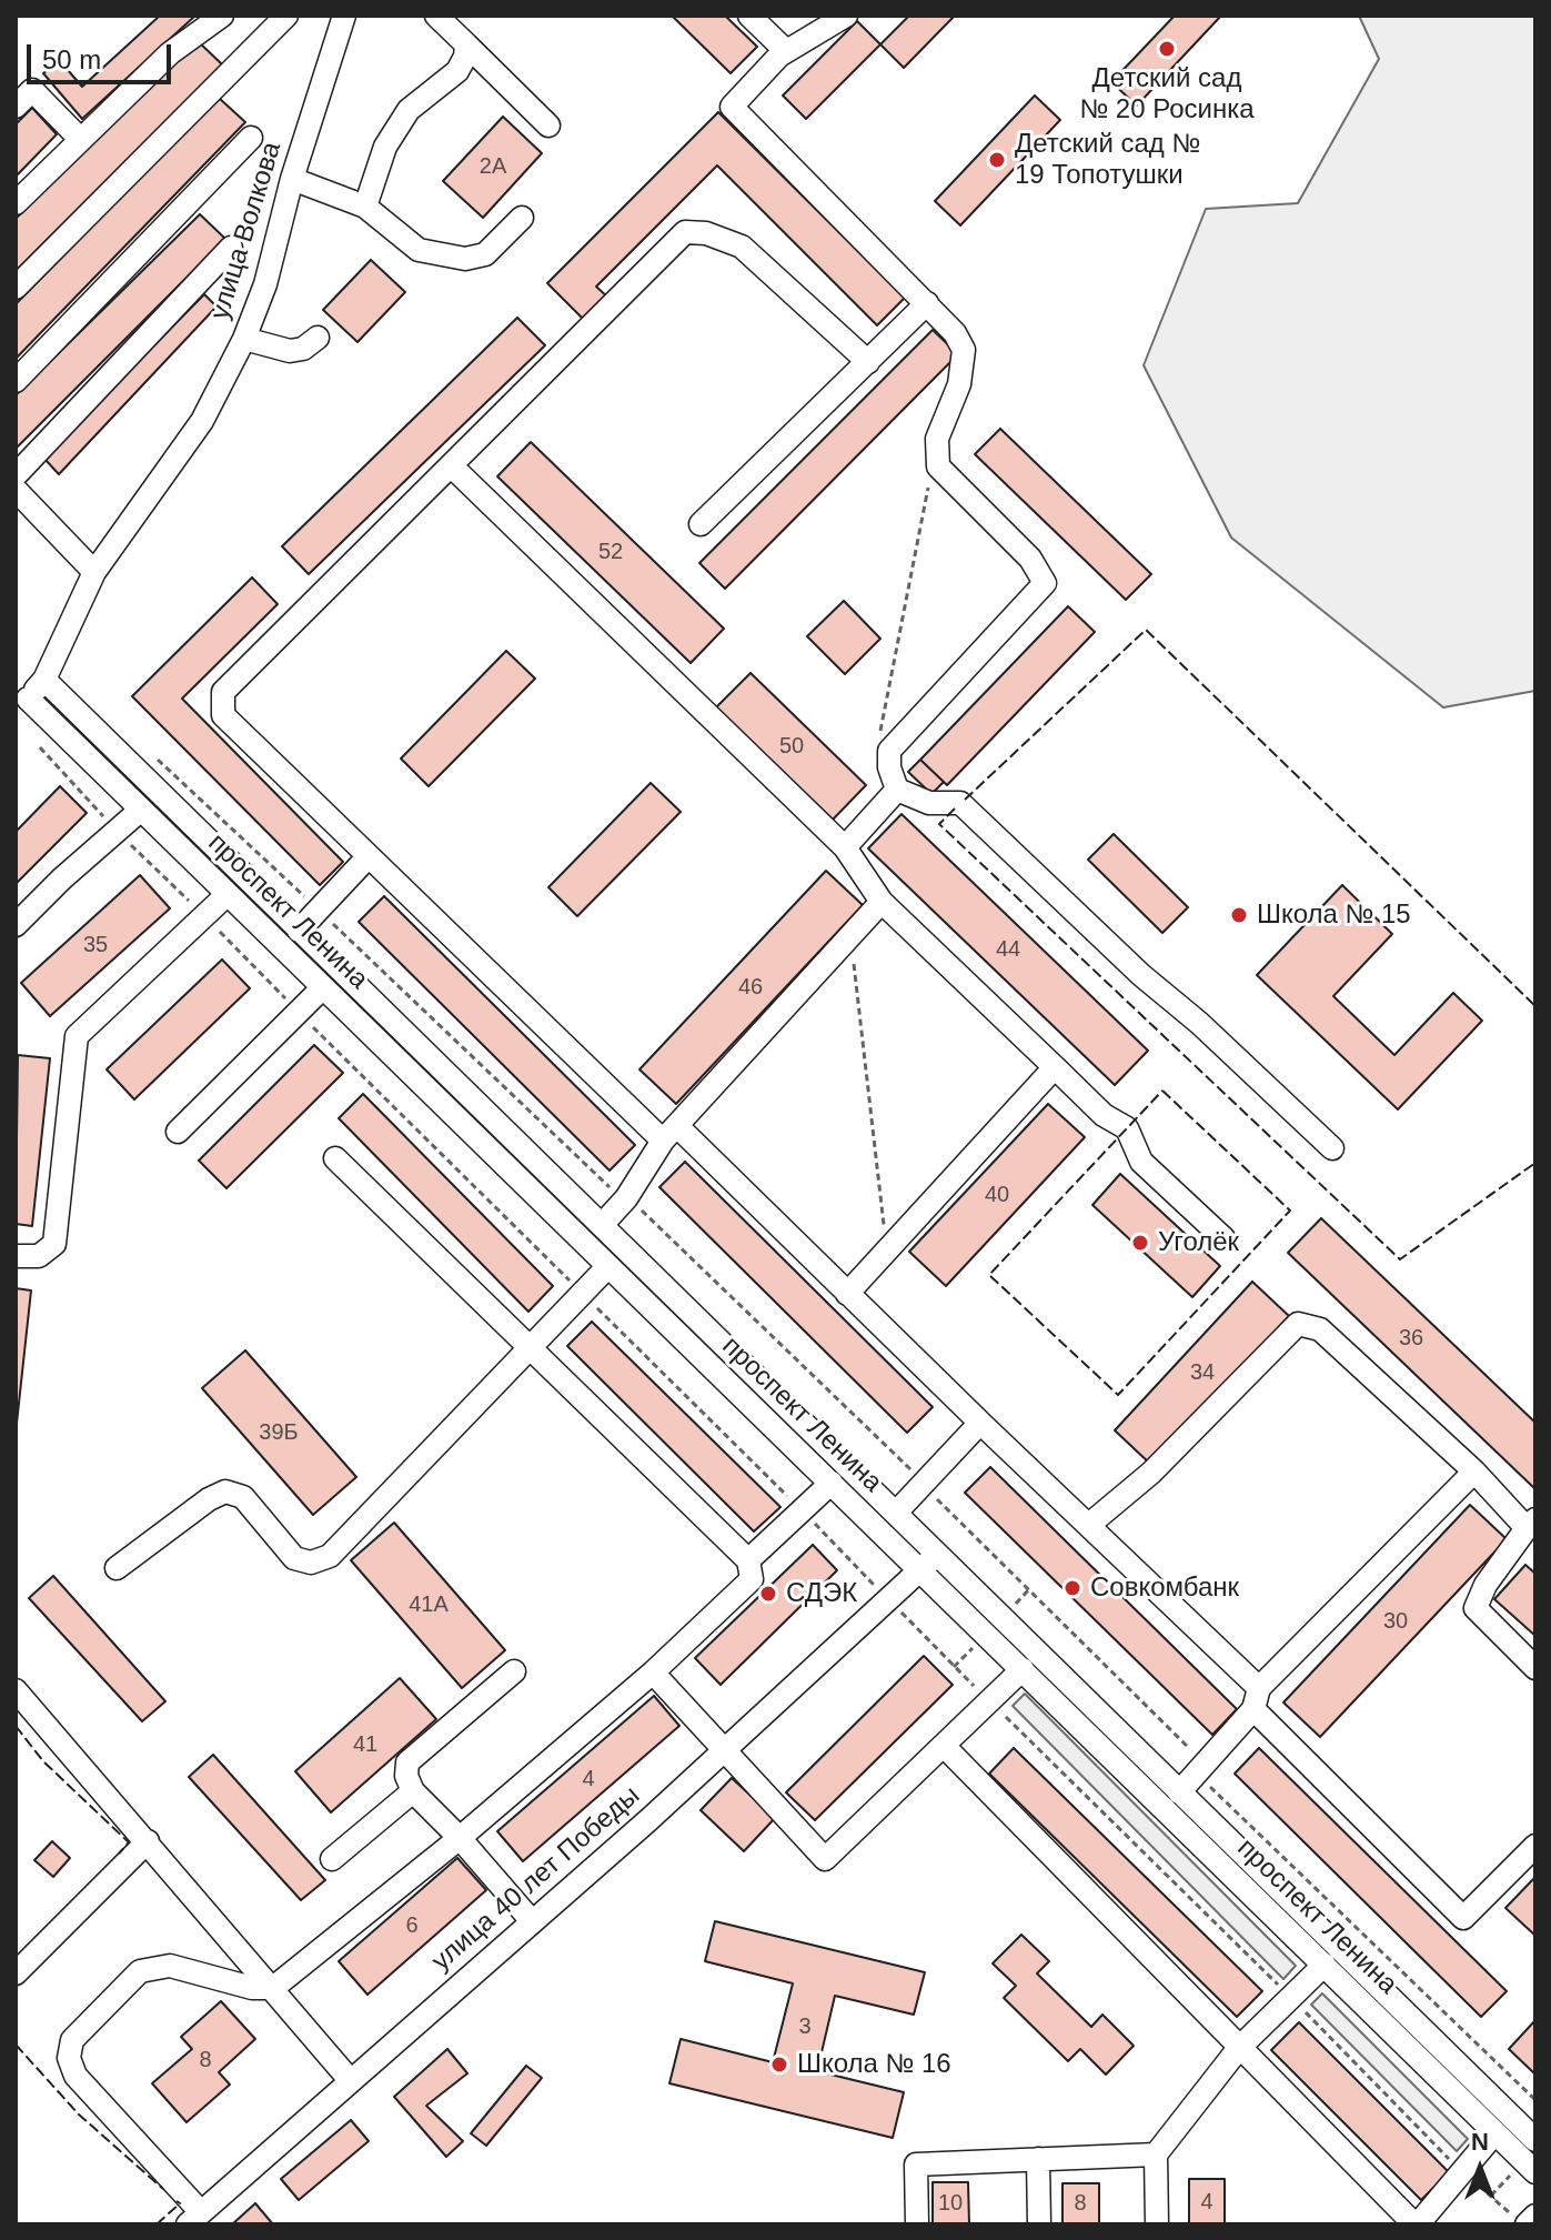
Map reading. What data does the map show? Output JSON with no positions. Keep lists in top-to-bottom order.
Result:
{
  "streets": {
    "street": ["улица Волкова", "проспект Ленина", "улица 40 лет Победы"]
  },
  "crossings": [
    ["улица Волкова", "проспект Ленина"],
    ["проспект Ленина", "улица 40 лет Победы"]
  ],
  "places": [
    "Детский сад № 20 Росинка",
    "Детский сад № 19 Топотушки",
    "Школа № 15",
    "Уголёк",
    "Совкомбанк",
    "СДЭК",
    "Школа № 16"
  ],
  "house_numbers": [
    "2А",
    "52",
    "50",
    "35",
    "44",
    "46",
    "40",
    "36",
    "34",
    "39Б",
    "41А",
    "30",
    "41",
    "4",
    "6",
    "3",
    "8",
    "4",
    "10",
    "8"
  ],
  "scale_bar": "50 m",
  "north": "top"
}
